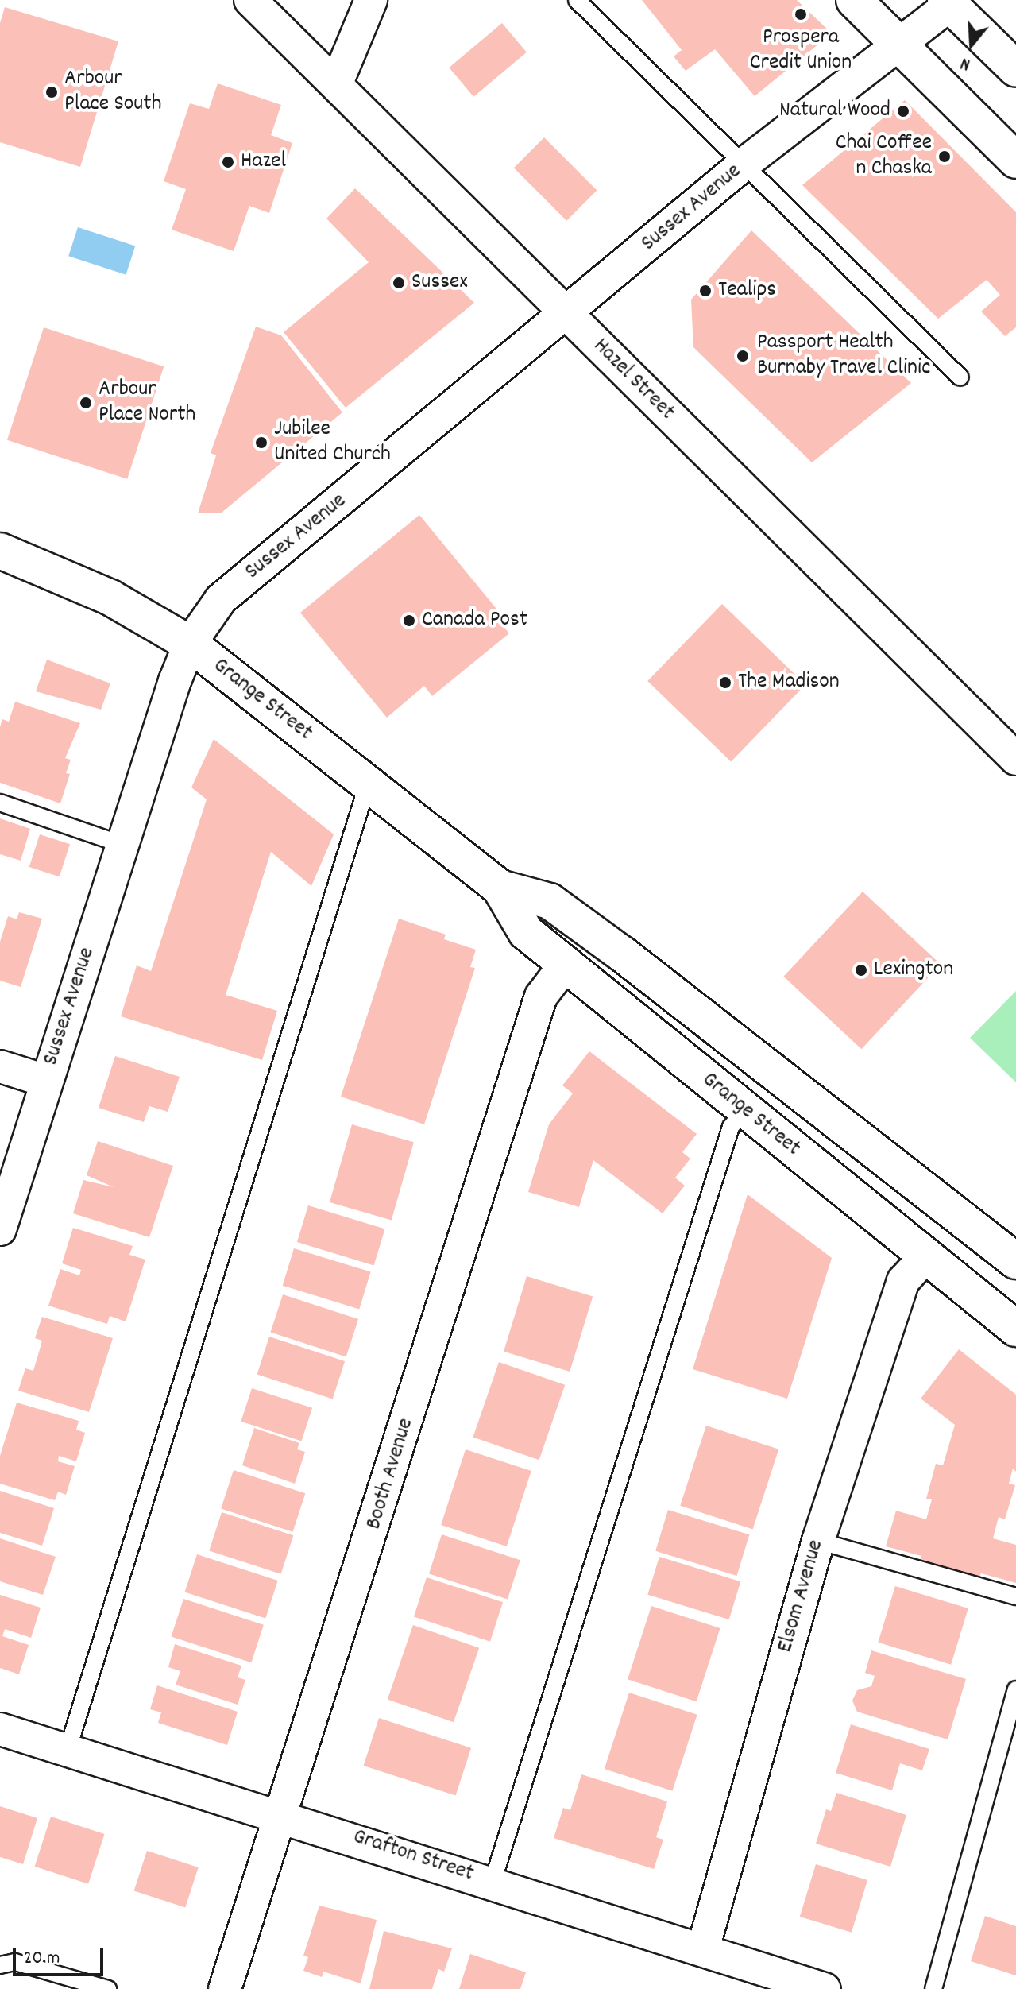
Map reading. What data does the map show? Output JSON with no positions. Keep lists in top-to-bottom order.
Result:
{
  "streets": {
    "main road": ["Grange Street"],
    "street": [
      "Sussex Avenue",
      "Hazel Street",
      "Booth Avenue",
      "Elsom Avenue",
      "Grafton Street"
    ]
  },
  "crossings": [
    ["Sussex Avenue", "Hazel Street"],
    ["Sussex Avenue", "Grange Street"],
    ["Grange Street", "Booth Avenue"],
    ["Grange Street", "Elsom Avenue"],
    ["Booth Avenue", "Grafton Street"],
    ["Elsom Avenue", "Grafton Street"]
  ],
  "places": [
    "Prospera Credit Union",
    "Arbour Place South",
    "Natural Wood",
    "Chai Coffee n Chaska",
    "Hazel",
    "Sussex",
    "Tealips",
    "Passport Health Burnaby Travel Clinic",
    "Arbour Place North",
    "Jubilee United Church",
    "Canada Post",
    "The Madison",
    "Lexington"
  ],
  "scale_bar": "20 m",
  "north": "bottom"
}
